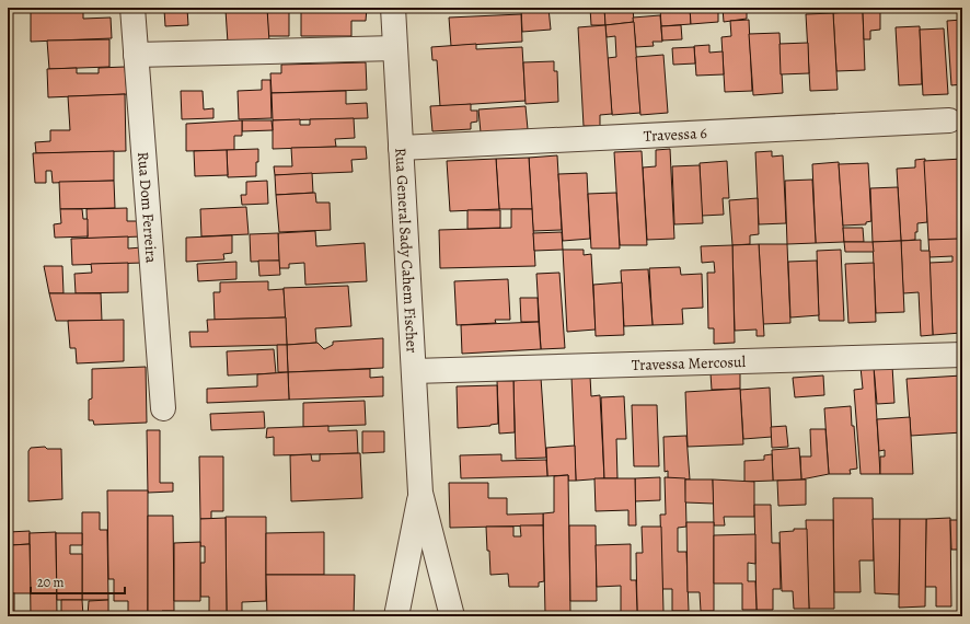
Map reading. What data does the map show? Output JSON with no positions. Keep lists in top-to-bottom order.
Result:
{
  "streets": {
    "street": [
      "Travessa 6",
      "Rua Dom Ferreira",
      "Rua General Sady Cahem Fischer",
      "Travessa Mercosul"
    ]
  },
  "crossings": [
    ["Travessa 6", "Rua General Sady Cahem Fischer"],
    ["Rua General Sady Cahem Fischer", "Travessa Mercosul"]
  ],
  "scale_bar": "20 m"
}
